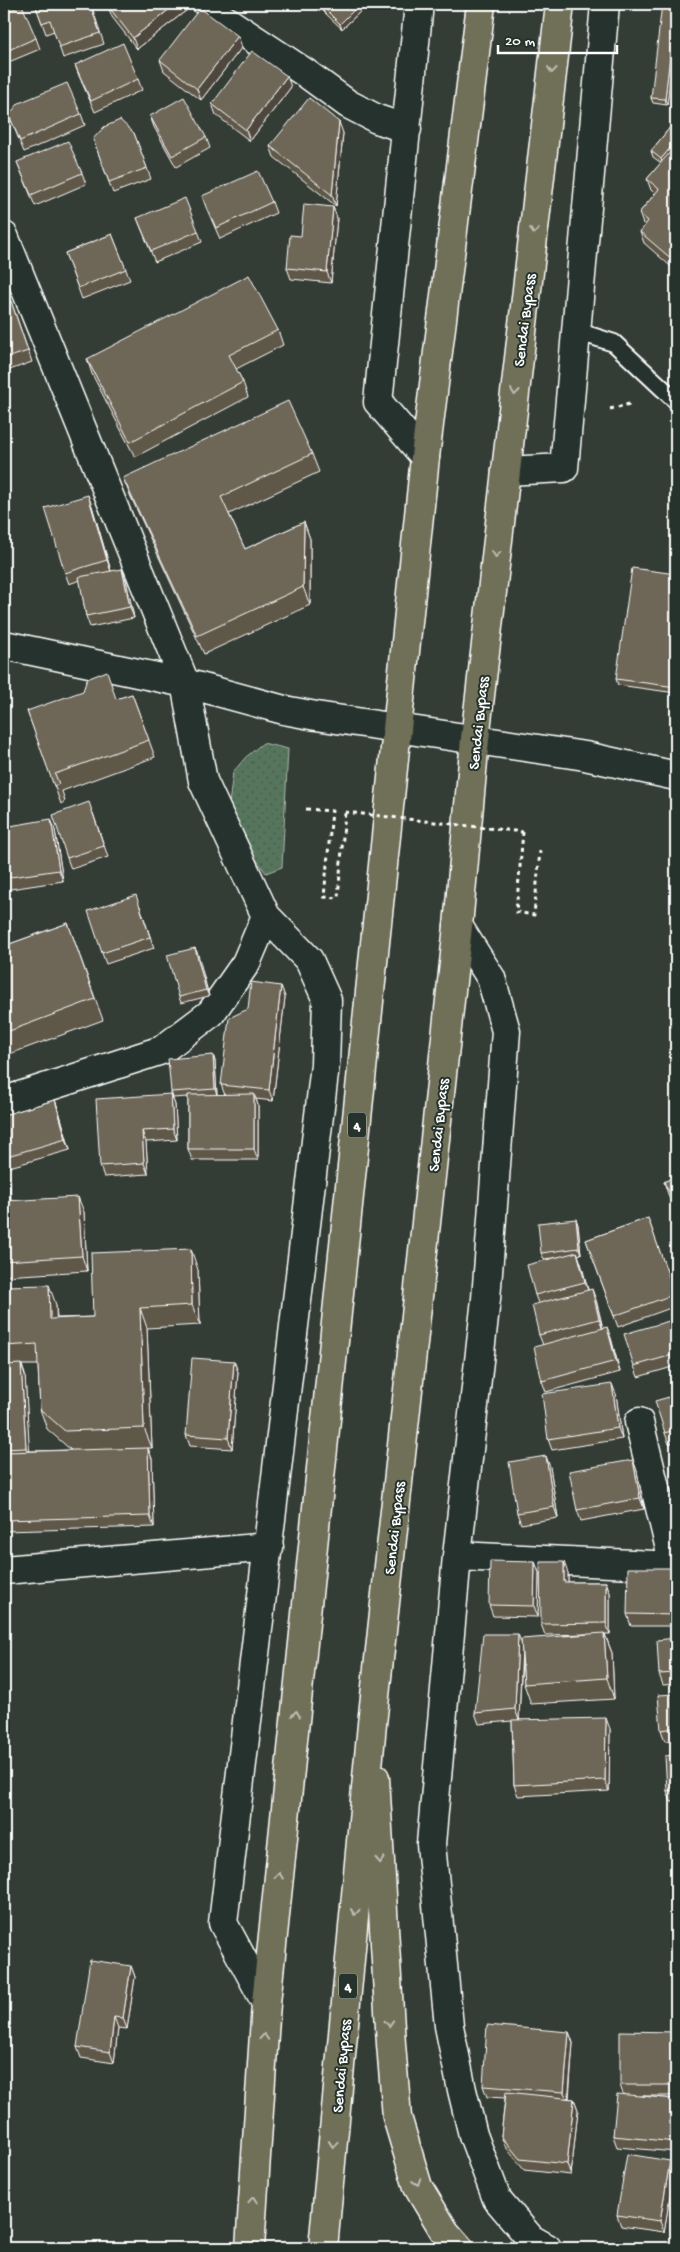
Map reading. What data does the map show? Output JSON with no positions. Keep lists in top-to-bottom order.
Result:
{
  "streets": {
    "main road": ["Sendai Bypass", "4"]
  },
  "scale_bar": "20 m"
}
